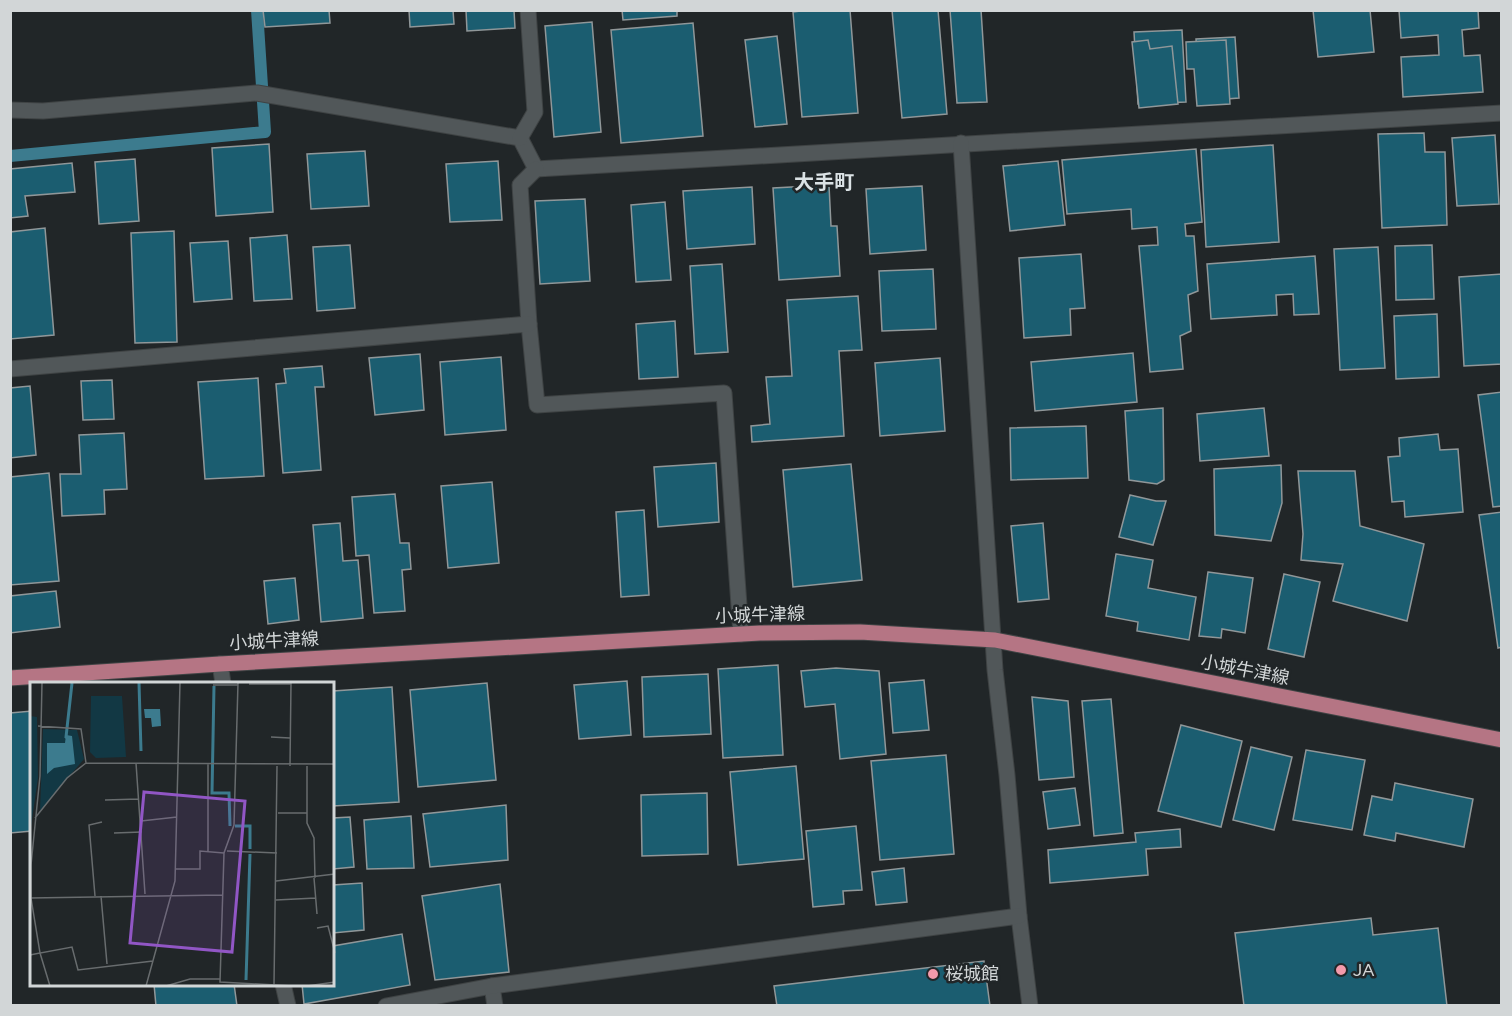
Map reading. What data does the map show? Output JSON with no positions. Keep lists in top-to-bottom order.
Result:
{
  "streets": {
    "main road": ["小城牛津線"]
  },
  "districts": ["大手町"],
  "places": ["JA", "桜城館"]
}
